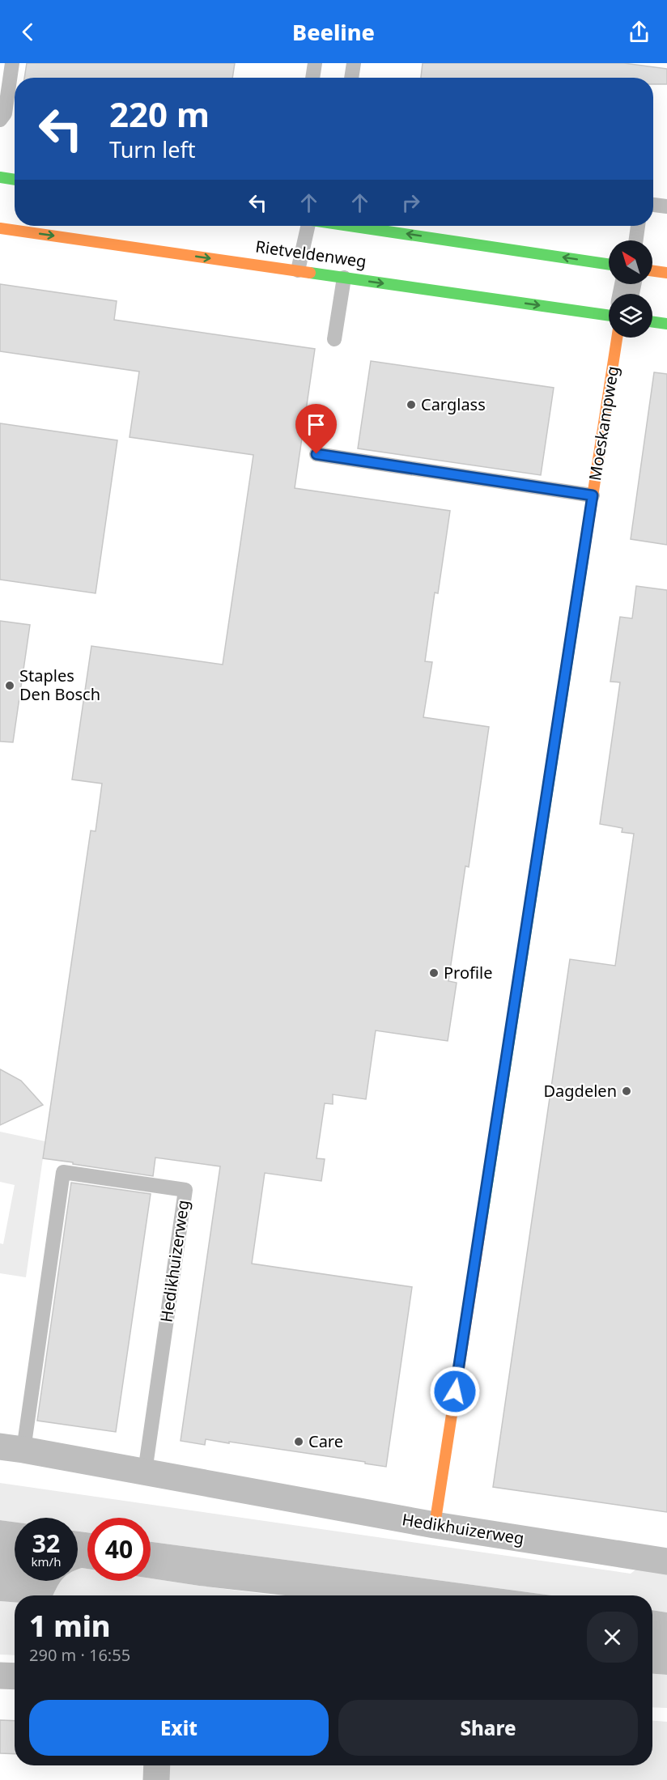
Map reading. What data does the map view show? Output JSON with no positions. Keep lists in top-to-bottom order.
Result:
{
  "streets": {
    "street": ["Rietveldenweg", "Moeskampweg", "Hedikhuizerweg"]
  },
  "crossings": [
    ["Moeskampweg", "Hedikhuizerweg"]
  ],
  "places": [
    "Carglass",
    "Staples Den Bosch",
    "Profile",
    "Dagdelen",
    "Care"
  ],
  "north": "top left",
  "page": {
    "header": "Beeline",
    "turn": ["220 m", "Turn left"],
    "speed": "32 km/h",
    "limit": "40",
    "heading": ["1 min", "290 m · 16:55"],
    "buttons": ["Exit", "Share"]
  }
}
